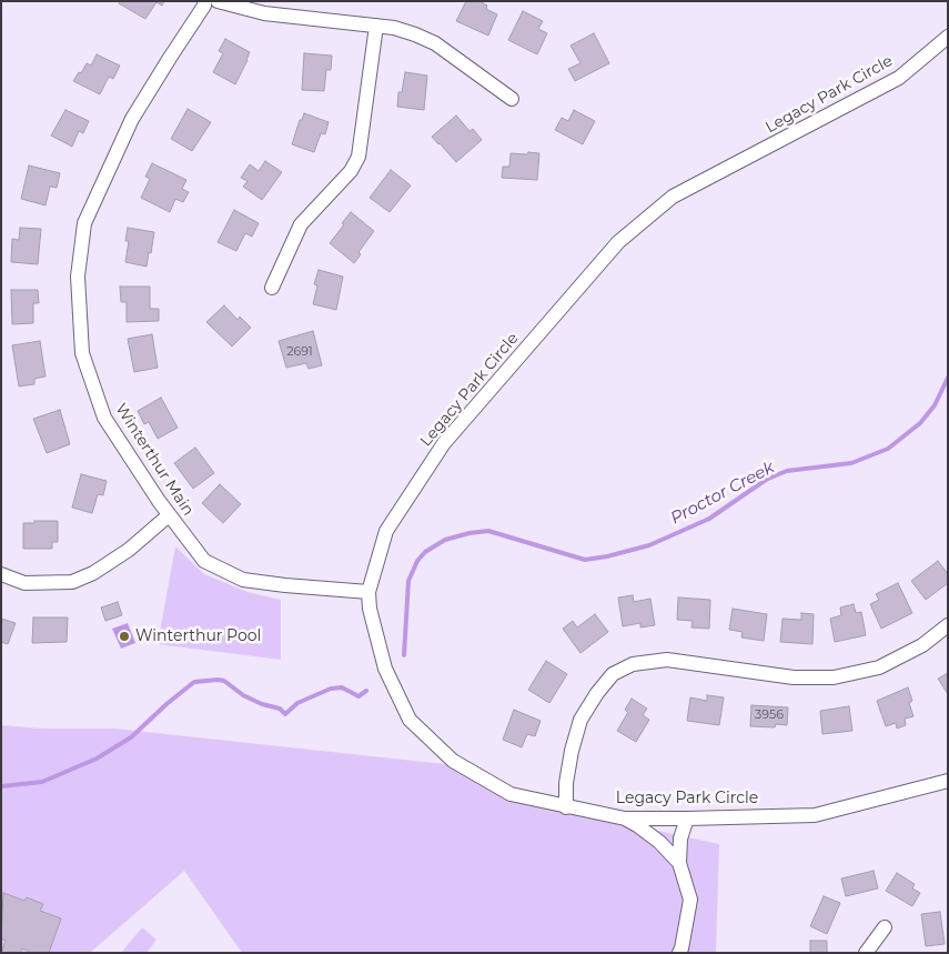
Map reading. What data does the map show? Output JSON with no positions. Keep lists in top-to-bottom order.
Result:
{
  "streets": {
    "street": ["Legacy Park Circle", "Winterthur Main"]
  },
  "crossings": [
    ["Legacy Park Circle", "Winterthur Main"]
  ],
  "water": ["Proctor Creek"],
  "places": ["Winterthur Pool"],
  "house_numbers": ["2691", "3956"]
}
